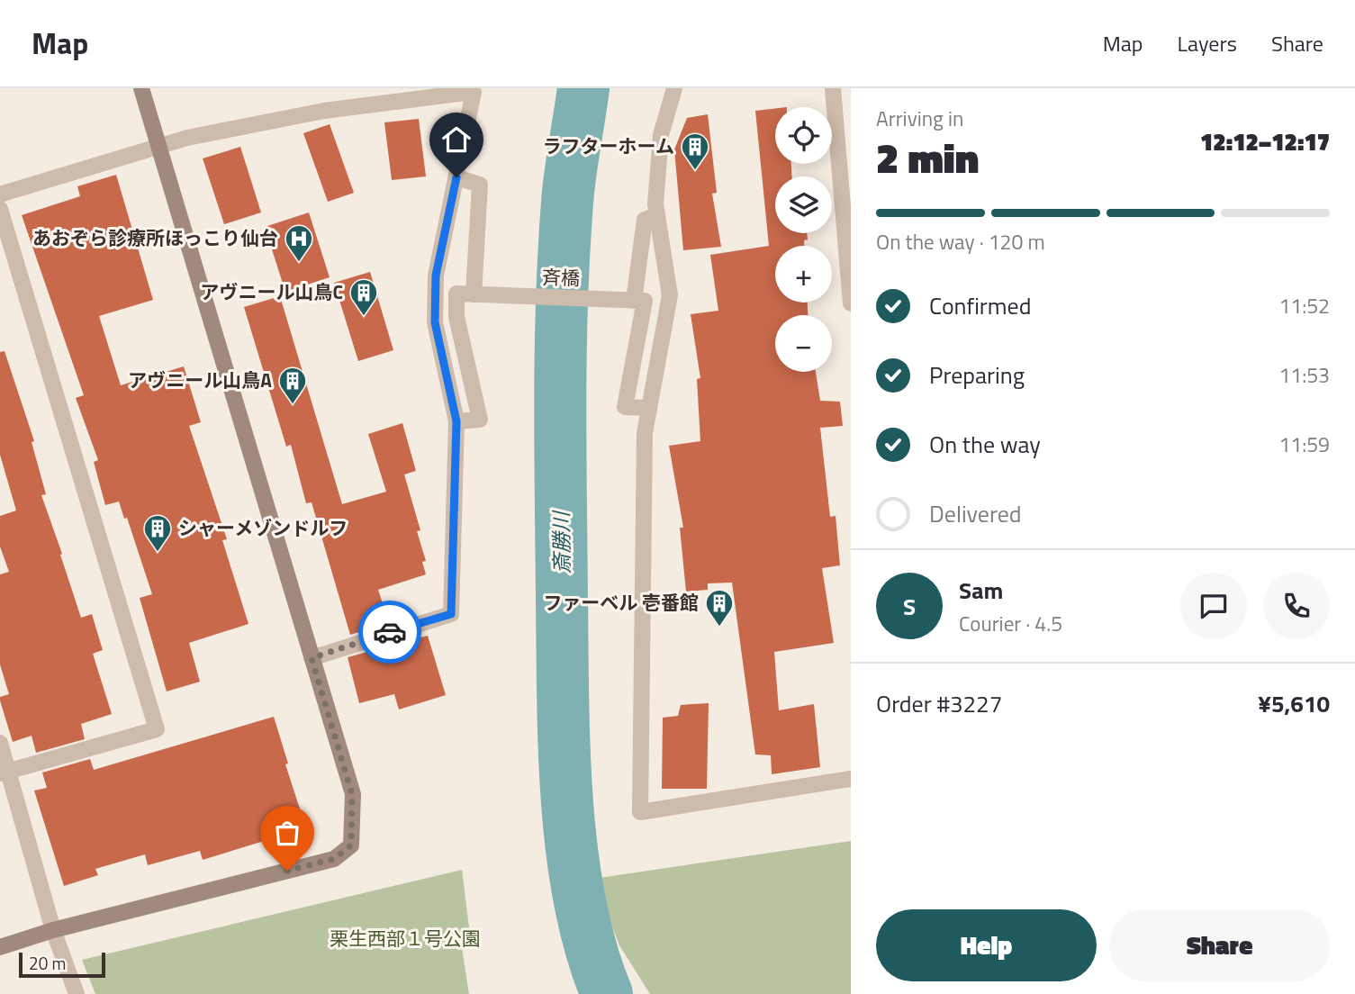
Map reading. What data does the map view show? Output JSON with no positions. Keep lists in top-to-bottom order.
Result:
{
  "streets": {
    "street": ["斉橋"]
  },
  "water": ["斎勝川"],
  "parks": ["栗生西部１号公園"],
  "places": {
    "building": [
      "ラフターホーム",
      "アヴニール山鳥C",
      "アヴニール山鳥A",
      "シャーメゾンドルフ",
      "ファーベル 壱番館"
    ],
    "hospital": ["あおぞら診療所ほっこり仙台"]
  },
  "scale_bar": "20 m",
  "page": {
    "header": "Map",
    "nav": ["Map", "Layers", "Share"],
    "heading": ["2 min", "Arriving in", "12:12–12:17"],
    "panel": [
      "Sam",
      "Courier · 4.5",
      "Order #3227",
      "¥5,610"
    ],
    "map_buttons": ["+", "−"],
    "bar": "On the way · 120 m",
    "list": [
      ["Confirmed", "11:52"],
      ["Preparing", "11:53"],
      ["On the way", "11:59"],
      "Delivered"
    ],
    "round": "S",
    "buttons": ["Help", "Share"],
    "scale": "20 m"
  }
}
